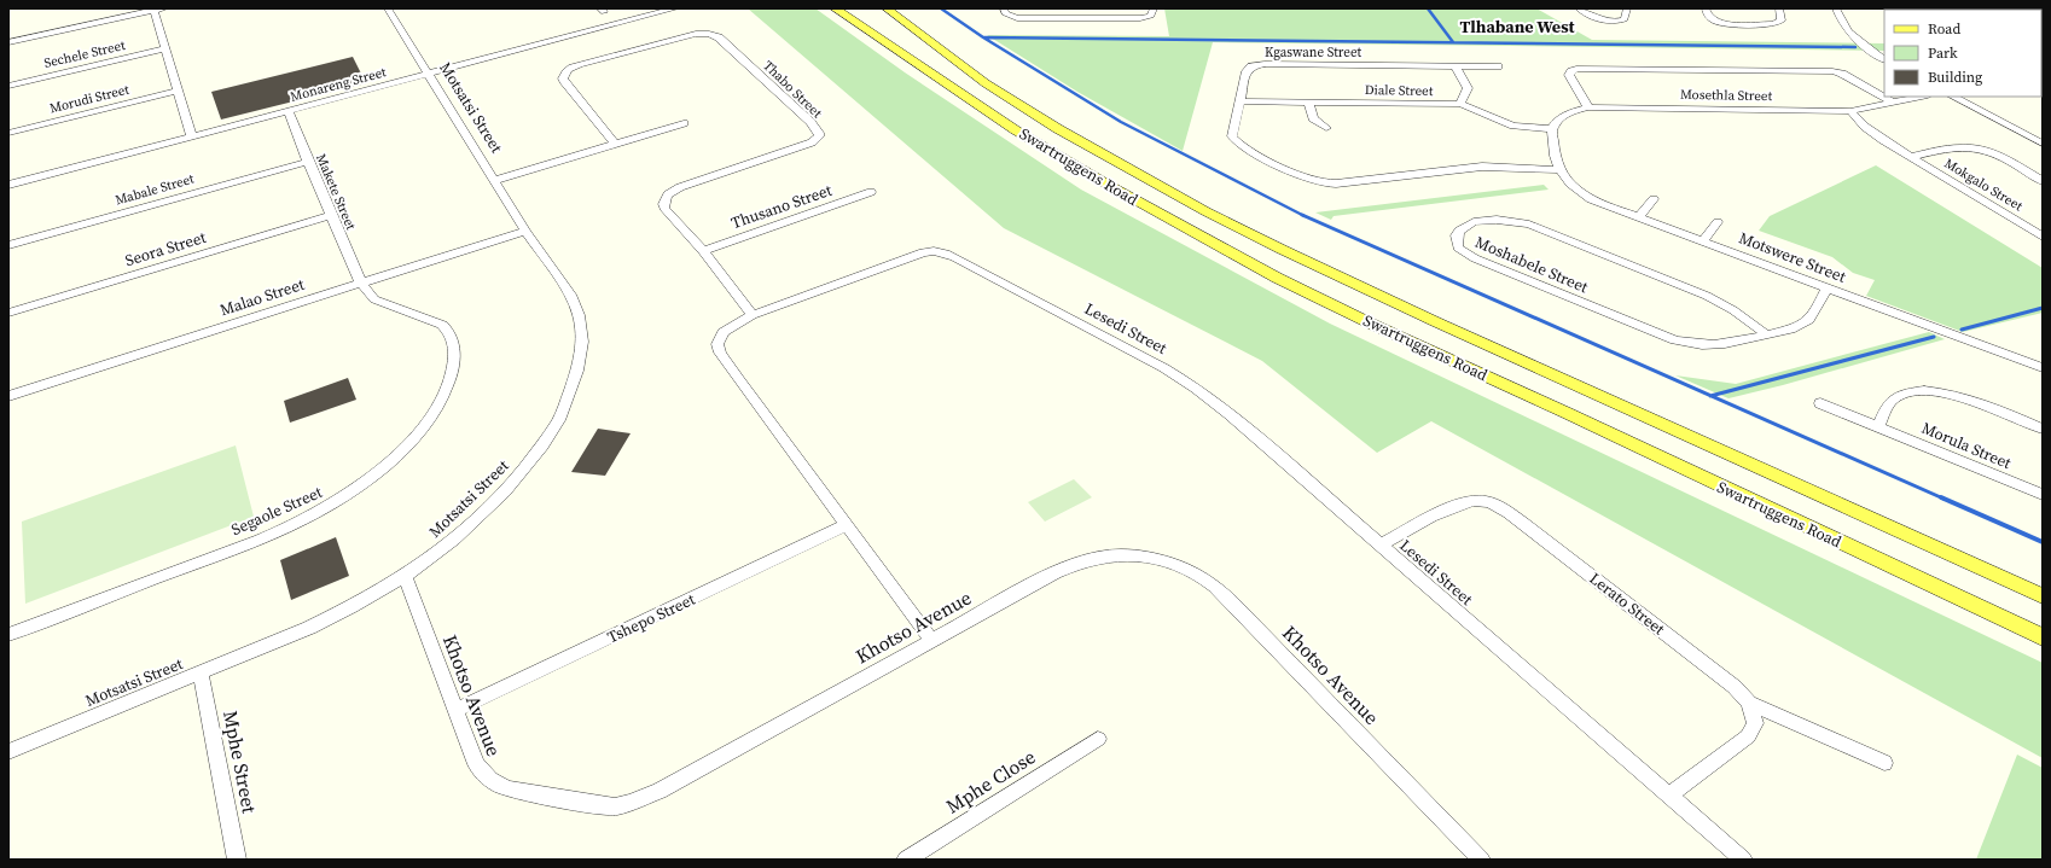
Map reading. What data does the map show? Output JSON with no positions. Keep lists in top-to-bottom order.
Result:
{
  "streets": {
    "main road": ["Swartruggens Road"],
    "street": [
      "Kgaswane Street",
      "Sechele Street",
      "Monareng Street",
      "Thabo Street",
      "Diale Street",
      "Mosethla Street",
      "Morudi Street",
      "Motsatsi Street",
      "Mokgalo Street",
      "Mabale Street",
      "Makete Street",
      "Thusano Street",
      "Seora Street",
      "Motswere Street",
      "Moshabele Street",
      "Malao Street",
      "Lesedi Street",
      "Morula Street",
      "Segaole Street",
      "Lerato Street",
      "Tshepo Street",
      "Khotso Avenue",
      "Mphe Street",
      "Mphe Close"
    ]
  },
  "crossings": [
    ["Kgaswane Street", "Diale Street"],
    ["Kgaswane Street", "Motswere Street"],
    ["Monareng Street", "Motsatsi Street"],
    ["Monareng Street", "Makete Street"],
    ["Thabo Street", "Thusano Street"],
    ["Thabo Street", "Lesedi Street"],
    ["Diale Street", "Mosethla Street"],
    ["Diale Street", "Motswere Street"],
    ["Mosethla Street", "Mokgalo Street"],
    ["Mosethla Street", "Motswere Street"],
    ["Motsatsi Street", "Malao Street"],
    ["Motsatsi Street", "Khotso Avenue"],
    ["Motsatsi Street", "Mphe Street"],
    ["Mabale Street", "Makete Street"],
    ["Makete Street", "Seora Street"],
    ["Makete Street", "Malao Street"],
    ["Makete Street", "Segaole Street"],
    ["Motswere Street", "Moshabele Street"],
    ["Malao Street", "Segaole Street"],
    ["Lesedi Street", "Lerato Street"],
    ["Lesedi Street", "Tshepo Street"],
    ["Lesedi Street", "Khotso Avenue"],
    ["Tshepo Street", "Khotso Avenue"]
  ],
  "districts": ["Tlhabane West"],
  "legend": ["Road", "Park", "Building"]
}
